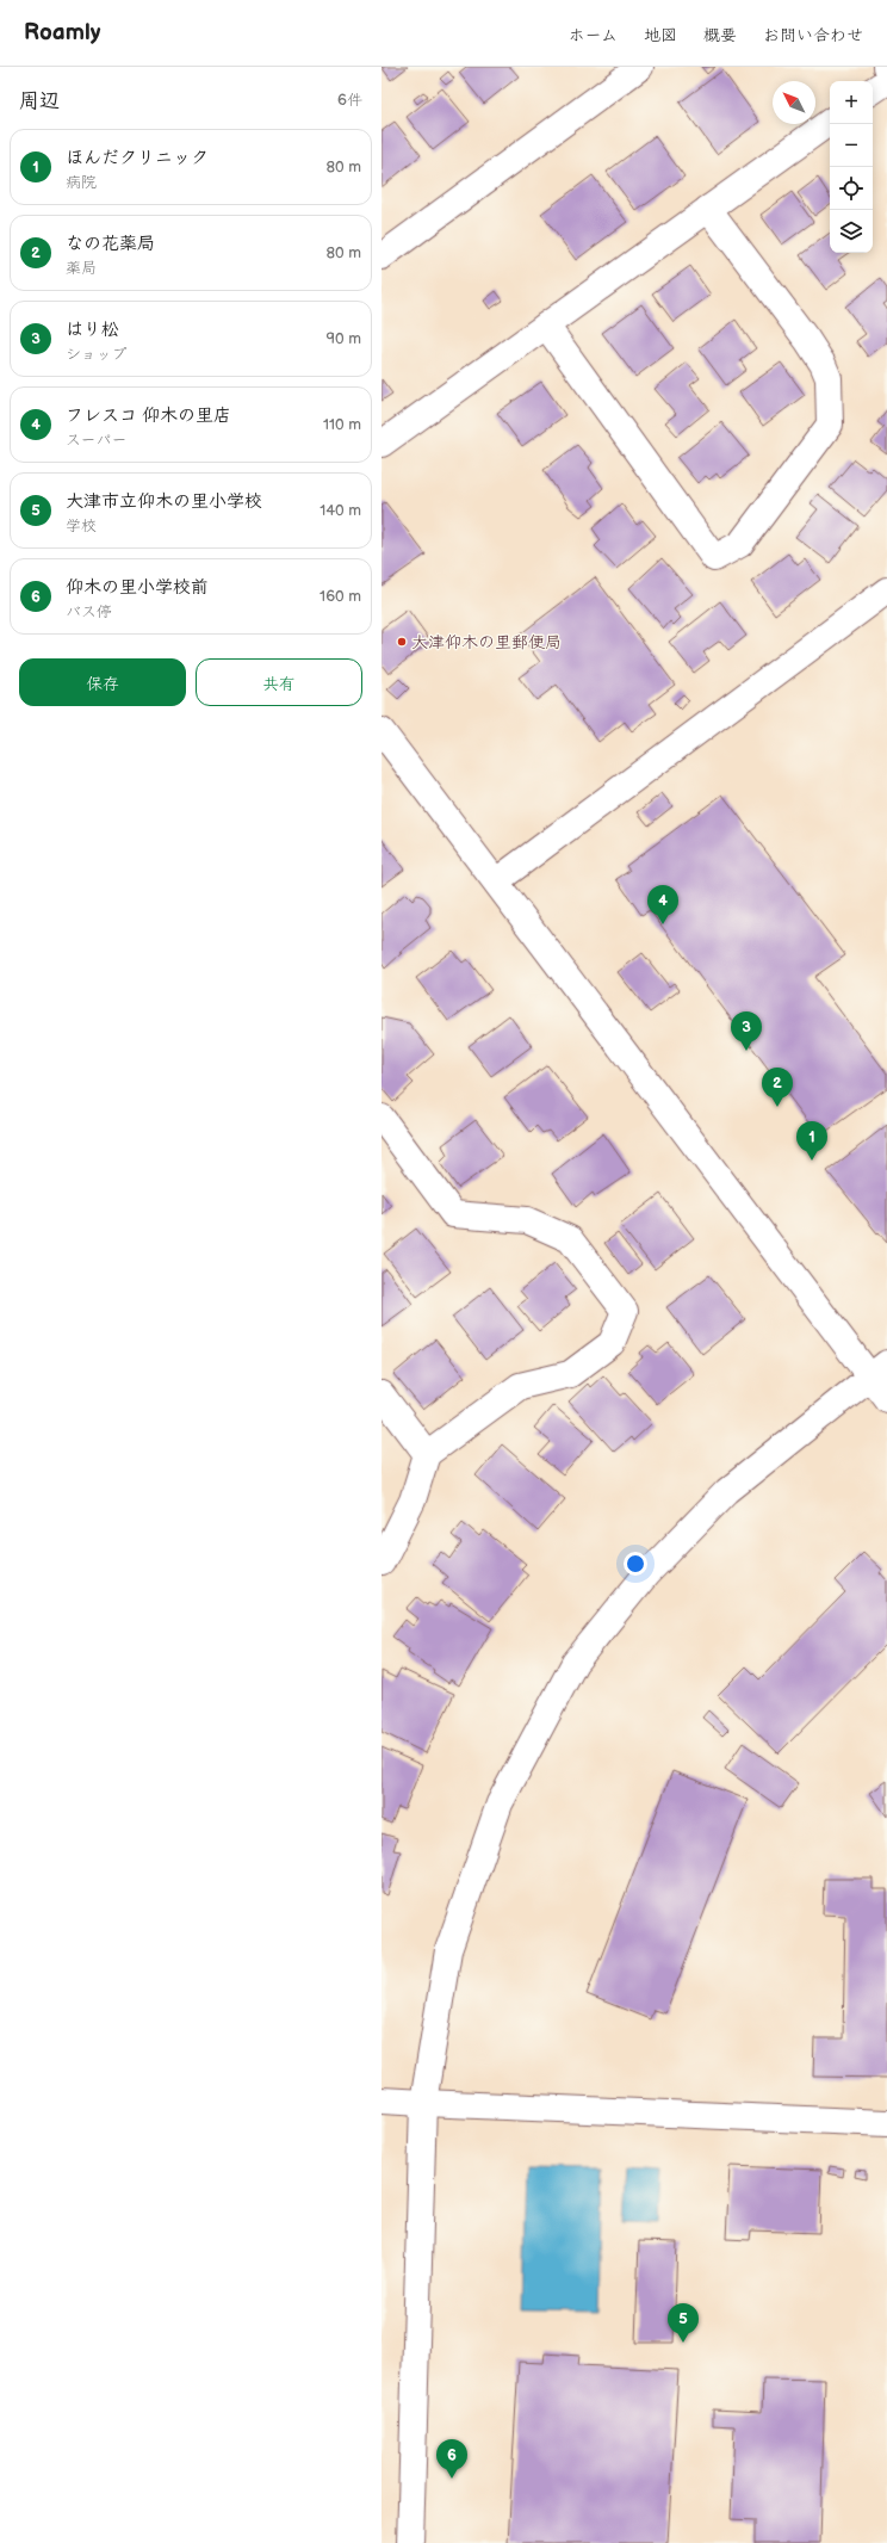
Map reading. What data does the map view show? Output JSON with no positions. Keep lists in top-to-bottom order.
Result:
{
  "places": ["大津仰木の里郵便局"],
  "north": "top left",
  "page": {
    "header": "Roamly",
    "nav": [
      "ホーム",
      "地図",
      "概要",
      "お問い合わせ"
    ],
    "heading": ["周辺", "6件"],
    "map_buttons": ["+", "−"],
    "list": [
      {
        "mark": "1",
        "name": "ほんだクリニック",
        "note": "病院",
        "value": "80 m"
      },
      {
        "mark": "2",
        "name": "なの花薬局",
        "note": "薬局",
        "value": "80 m"
      },
      {
        "mark": "3",
        "name": "はり松",
        "note": "ショップ",
        "value": "90 m"
      },
      {
        "mark": "4",
        "name": "フレスコ 仰木の里店",
        "note": "スーパー",
        "value": "110 m"
      },
      {
        "mark": "5",
        "name": "大津市立仰木の里小学校",
        "note": "学校",
        "value": "140 m"
      },
      {
        "mark": "6",
        "name": "仰木の里小学校前",
        "note": "バス停",
        "value": "160 m"
      }
    ],
    "buttons": ["保存", "共有"],
    "pins": [
      "4",
      "3",
      "2",
      "1",
      "5",
      "6"
    ]
  }
}
